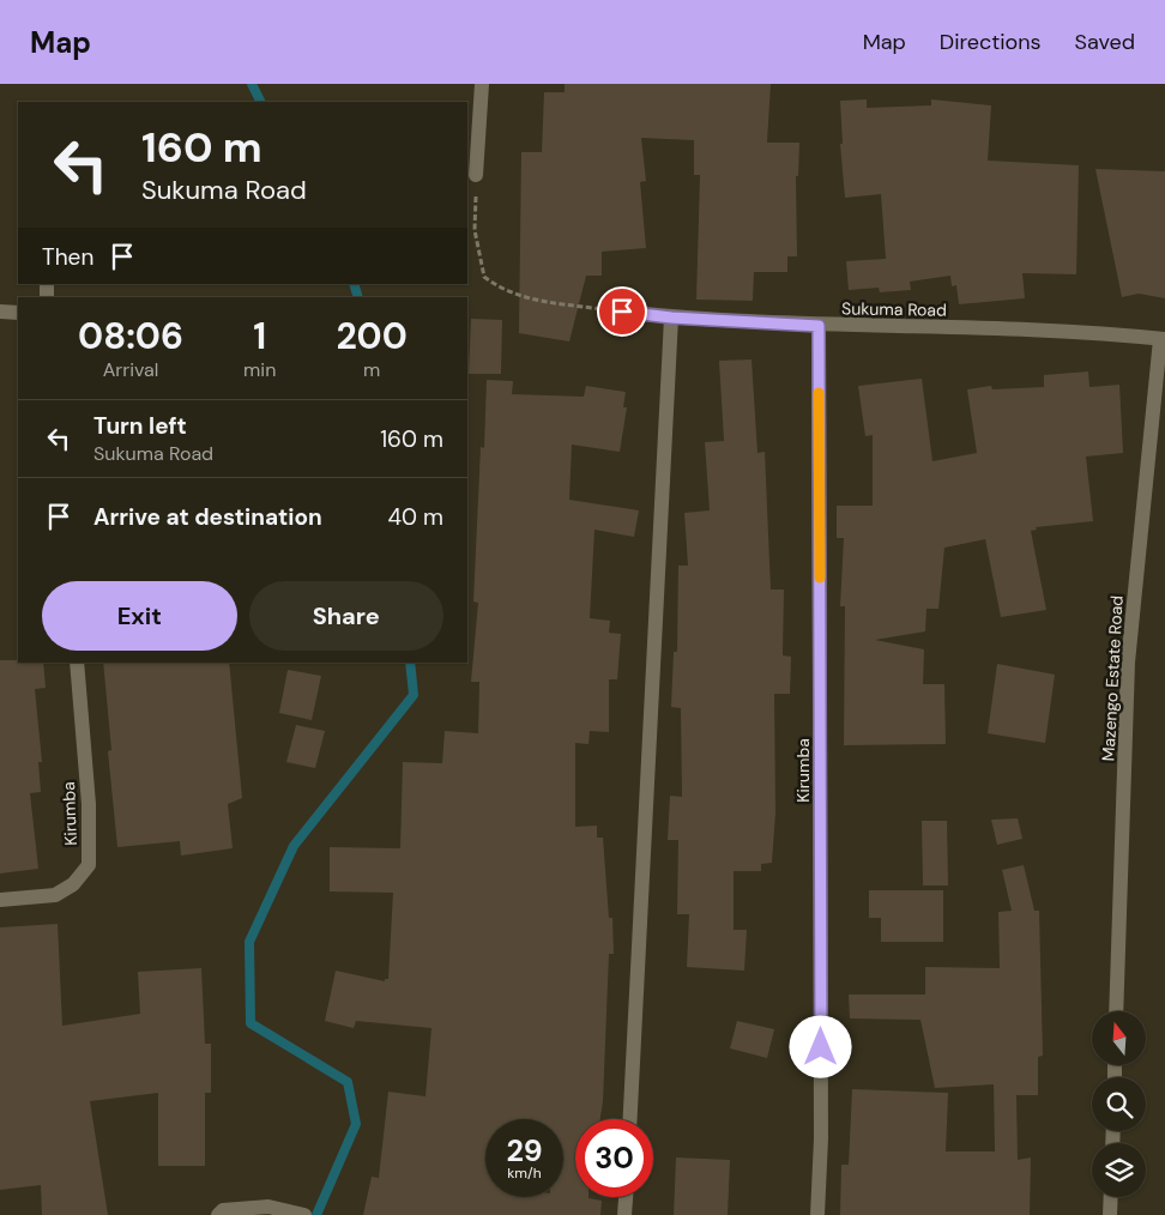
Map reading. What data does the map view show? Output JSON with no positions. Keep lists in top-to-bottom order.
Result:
{
  "streets": {
    "street": ["Sukuma Road", "Mazengo Estate Road", "Kirumba"]
  },
  "crossings": [
    ["Sukuma Road", "Mazengo Estate Road"],
    ["Sukuma Road", "Kirumba"]
  ],
  "north": "top",
  "page": {
    "header": "Map",
    "nav": ["Map", "Directions", "Saved"],
    "turn": ["160 m", "Sukuma Road"],
    "then": "Then",
    "eta": [
      "08:06",
      "Arrival",
      "1",
      "min",
      "200",
      "m"
    ],
    "list": [
      {
        "name": "Turn left",
        "note": "Sukuma Road",
        "value": "160 m"
      },
      {
        "name": "Arrive at destination",
        "value": "40 m"
      }
    ],
    "buttons": ["Exit", "Share"],
    "speed": "29 km/h",
    "limit": "30"
  }
}
